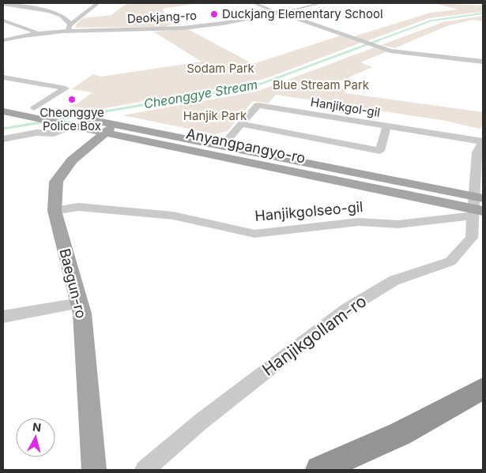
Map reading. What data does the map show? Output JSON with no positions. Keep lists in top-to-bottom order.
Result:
{
  "streets": {
    "main road": ["Anyangpangyo-ro", "Baegun-ro"],
    "street": [
      "Deokjang-ro",
      "Hanjikgol-gil",
      "Hanjikgolseo-gil",
      "Hanjikgollam-ro"
    ]
  },
  "crossings": [
    ["Hanjikgol-gil", "Anyangpangyo-ro"],
    ["Hanjikgol-gil", "Hanjikgollam-ro"],
    ["Anyangpangyo-ro", "Hanjikgolseo-gil"],
    ["Anyangpangyo-ro", "Baegun-ro"],
    ["Anyangpangyo-ro", "Hanjikgollam-ro"],
    ["Hanjikgolseo-gil", "Baegun-ro"],
    ["Hanjikgolseo-gil", "Hanjikgollam-ro"]
  ],
  "water": ["Cheonggye Stream"],
  "parks": ["Sodam Park", "Blue Stream Park", "Hanjik Park"],
  "places": ["Duckjang Elementary School", "Cheonggye Police Box"],
  "north": "top"
}
